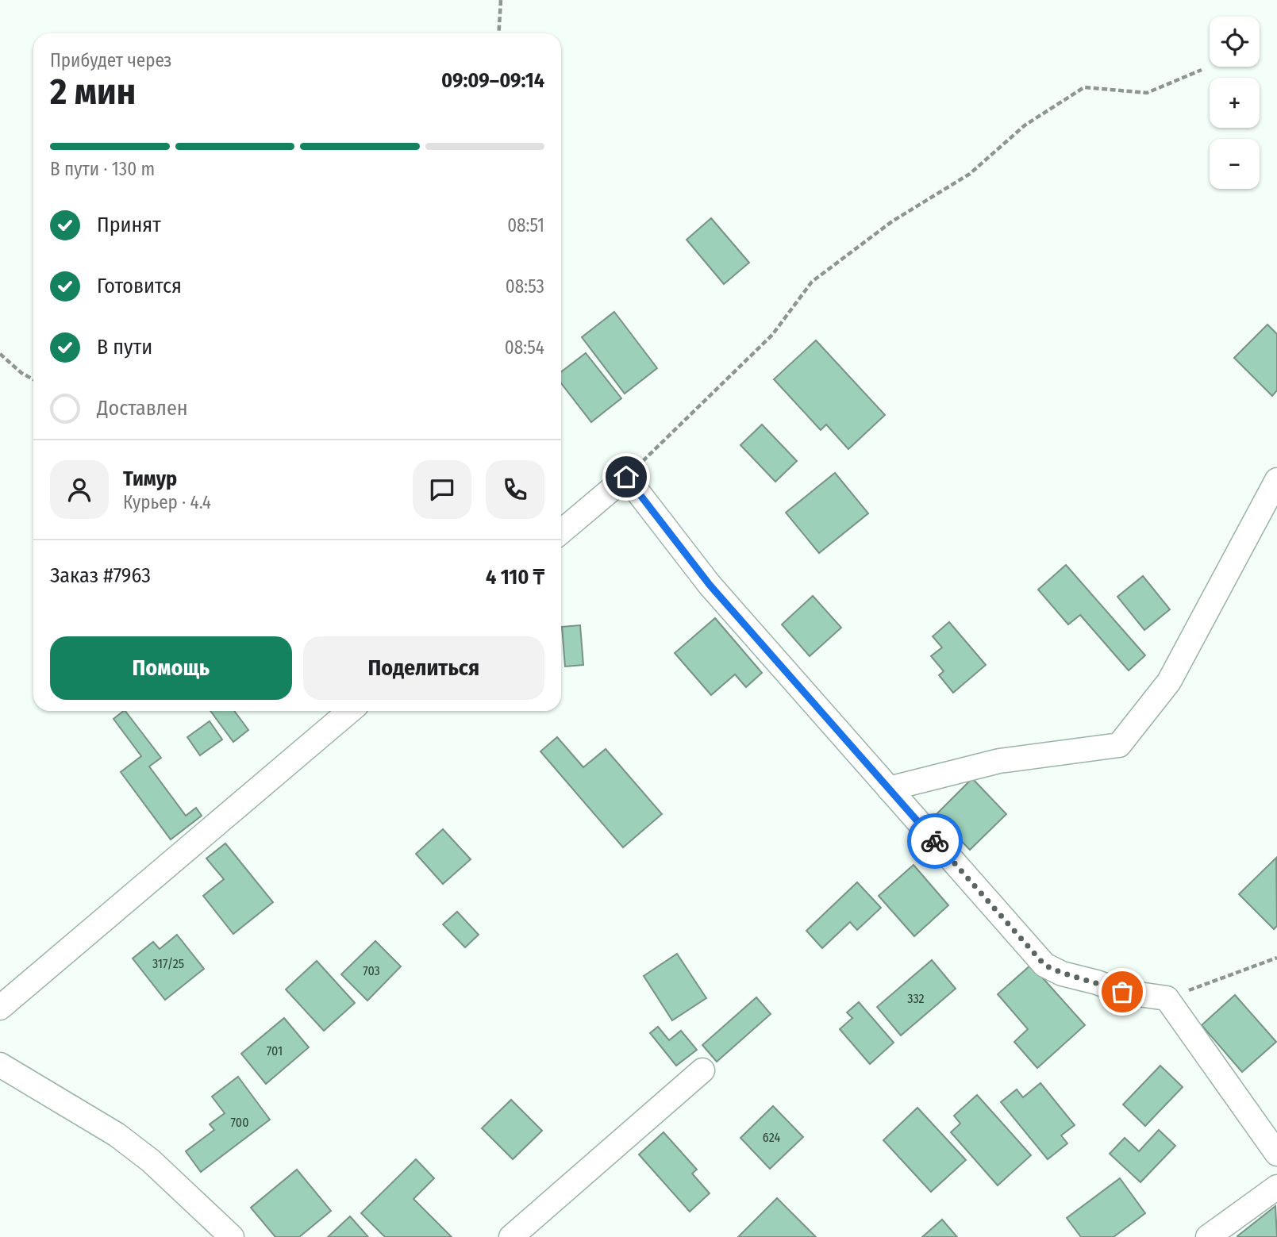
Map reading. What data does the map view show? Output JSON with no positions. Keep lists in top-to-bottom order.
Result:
{
  "house_numbers": [
    "317/25",
    "703",
    "332",
    "701",
    "700",
    "624"
  ],
  "page": {
    "map_buttons": ["+", "−"],
    "heading": ["2 мин", "Прибудет через", "09:09–09:14"],
    "panel": [
      "Тимур",
      "Курьер · 4.4",
      "Заказ #7963",
      "4 110 ₸"
    ],
    "bar": "В пути · 130 m",
    "list": [
      ["Принят", "08:51"],
      ["Готовится", "08:53"],
      ["В пути", "08:54"],
      "Доставлен"
    ],
    "buttons": ["Помощь", "Поделиться"]
  }
}
